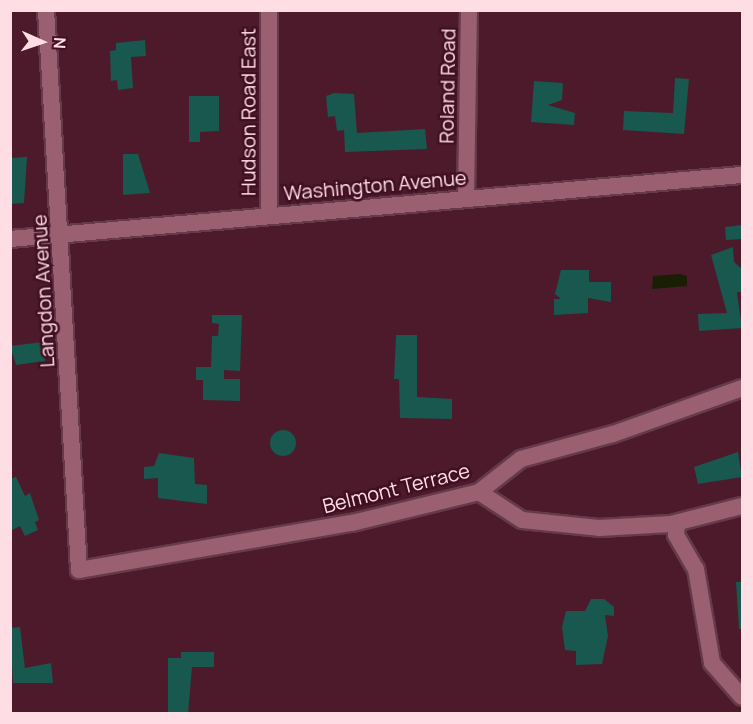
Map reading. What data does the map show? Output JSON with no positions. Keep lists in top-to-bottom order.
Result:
{
  "streets": {
    "street": [
      "Roland Road",
      "Hudson Road East",
      "Washington Avenue",
      "Langdon Avenue",
      "Belmont Terrace"
    ]
  },
  "crossings": [
    ["Roland Road", "Washington Avenue"],
    ["Hudson Road East", "Washington Avenue"],
    ["Washington Avenue", "Langdon Avenue"],
    ["Langdon Avenue", "Belmont Terrace"]
  ],
  "north": "right"
}
